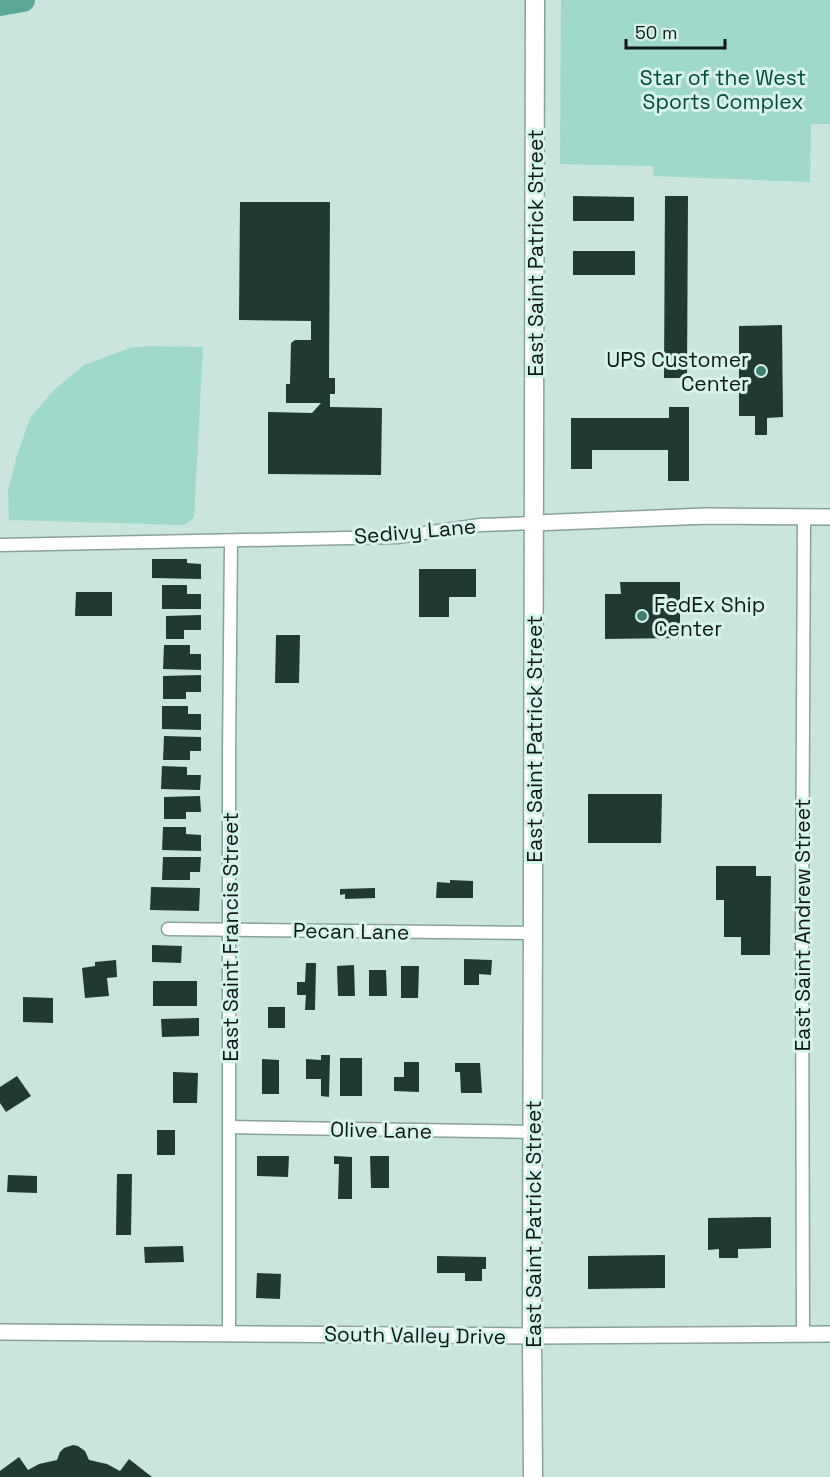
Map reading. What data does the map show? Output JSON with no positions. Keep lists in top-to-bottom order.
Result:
{
  "streets": {
    "main road": ["East Saint Patrick Street"],
    "street": [
      "Sedivy Lane",
      "East Saint Andrew Street",
      "Pecan Lane",
      "East Saint Francis Street",
      "Olive Lane",
      "South Valley Drive"
    ]
  },
  "crossings": [
    ["East Saint Patrick Street", "Sedivy Lane"],
    ["East Saint Patrick Street", "Pecan Lane"],
    ["East Saint Patrick Street", "Olive Lane"],
    ["East Saint Patrick Street", "South Valley Drive"],
    ["Sedivy Lane", "East Saint Andrew Street"],
    ["Sedivy Lane", "East Saint Francis Street"],
    ["East Saint Andrew Street", "South Valley Drive"],
    ["Pecan Lane", "East Saint Francis Street"],
    ["East Saint Francis Street", "Olive Lane"],
    ["East Saint Francis Street", "South Valley Drive"]
  ],
  "parks": ["Star of the West Sports Complex"],
  "places": ["UPS Customer Center", "FedEx Ship Center"],
  "scale_bar": "50 m"
}
